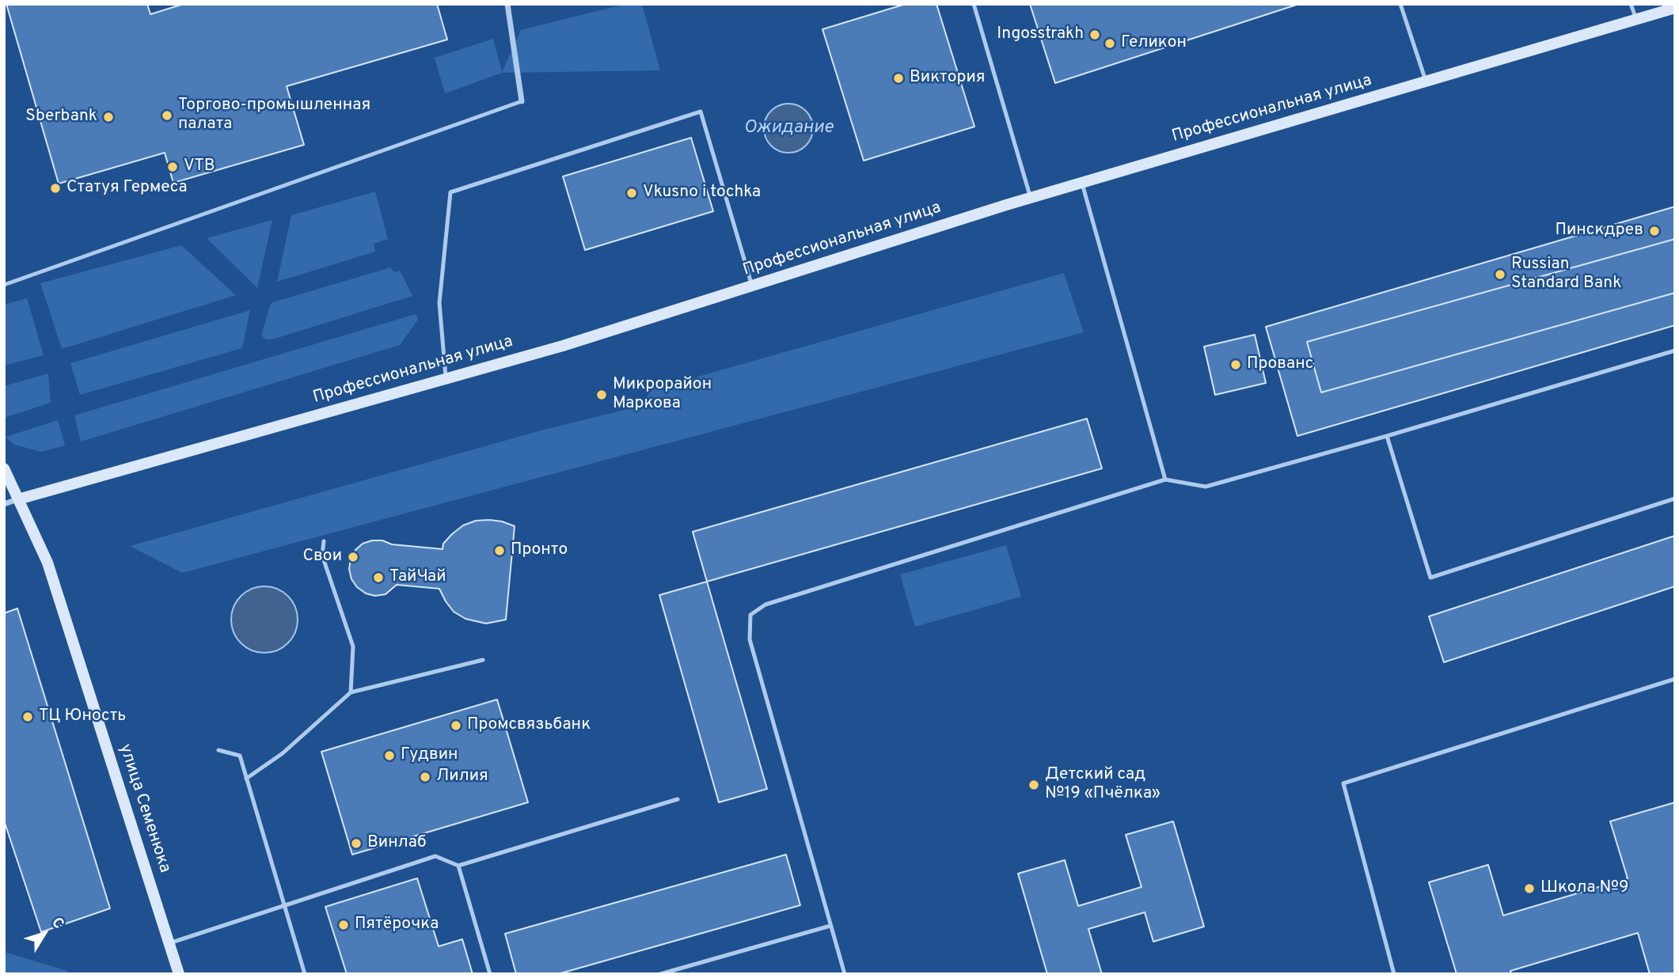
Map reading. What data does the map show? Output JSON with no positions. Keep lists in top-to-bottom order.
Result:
{
  "streets": {
    "main road": ["Профессиональная улица", "улица Семенюка"]
  },
  "crossings": [
    ["Профессиональная улица", "улица Семенюка"]
  ],
  "water": ["Ожидание"],
  "places": [
    "Ingosstrakh",
    "Геликон",
    "Виктория",
    "Торгово-промышленная палата",
    "Sberbank",
    "VTB",
    "Статуя Гермеса",
    "Vkusno i tochka",
    "Пинскдрев",
    "Russian Standard Bank",
    "Прованс",
    "Микрорайон Маркова",
    "Пронто",
    "Свои",
    "ТайЧай",
    "ТЦ Юность",
    "Промсвязьбанк",
    "Гудвин",
    "Лилия",
    "Детский сад №19 «Пчёлка»",
    "Винлаб",
    "Школа №9",
    "Пятёрочка"
  ],
  "north": "top right"
}
